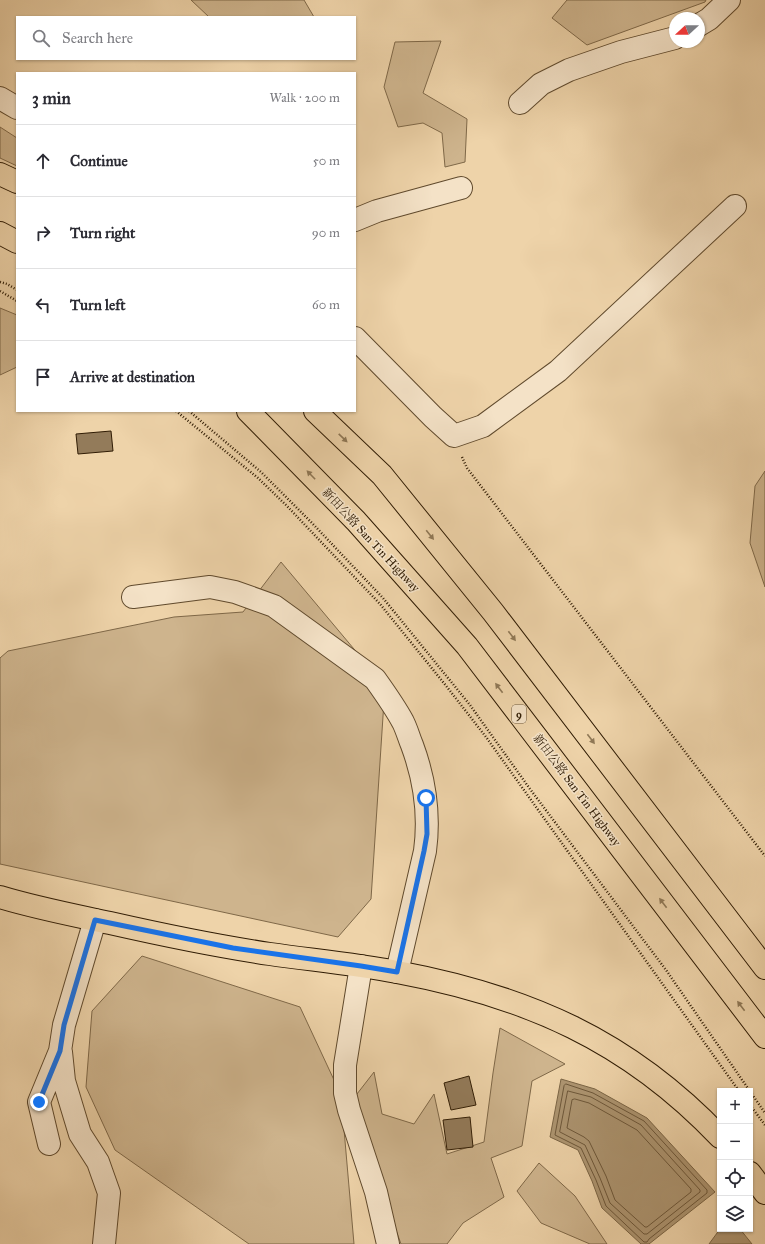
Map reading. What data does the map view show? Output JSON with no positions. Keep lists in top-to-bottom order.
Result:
{
  "streets": {
    "main road": ["新田公路 San Tin Highway", "9"]
  },
  "north": "left",
  "page": {
    "search": "Search here",
    "heading": ["3 min", "Walk · 200 m"],
    "list": [
      ["Continue", "50 m"],
      ["Turn right", "90 m"],
      ["Turn left", "60 m"],
      "Arrive at destination"
    ],
    "map_buttons": ["+", "−"]
  }
}
